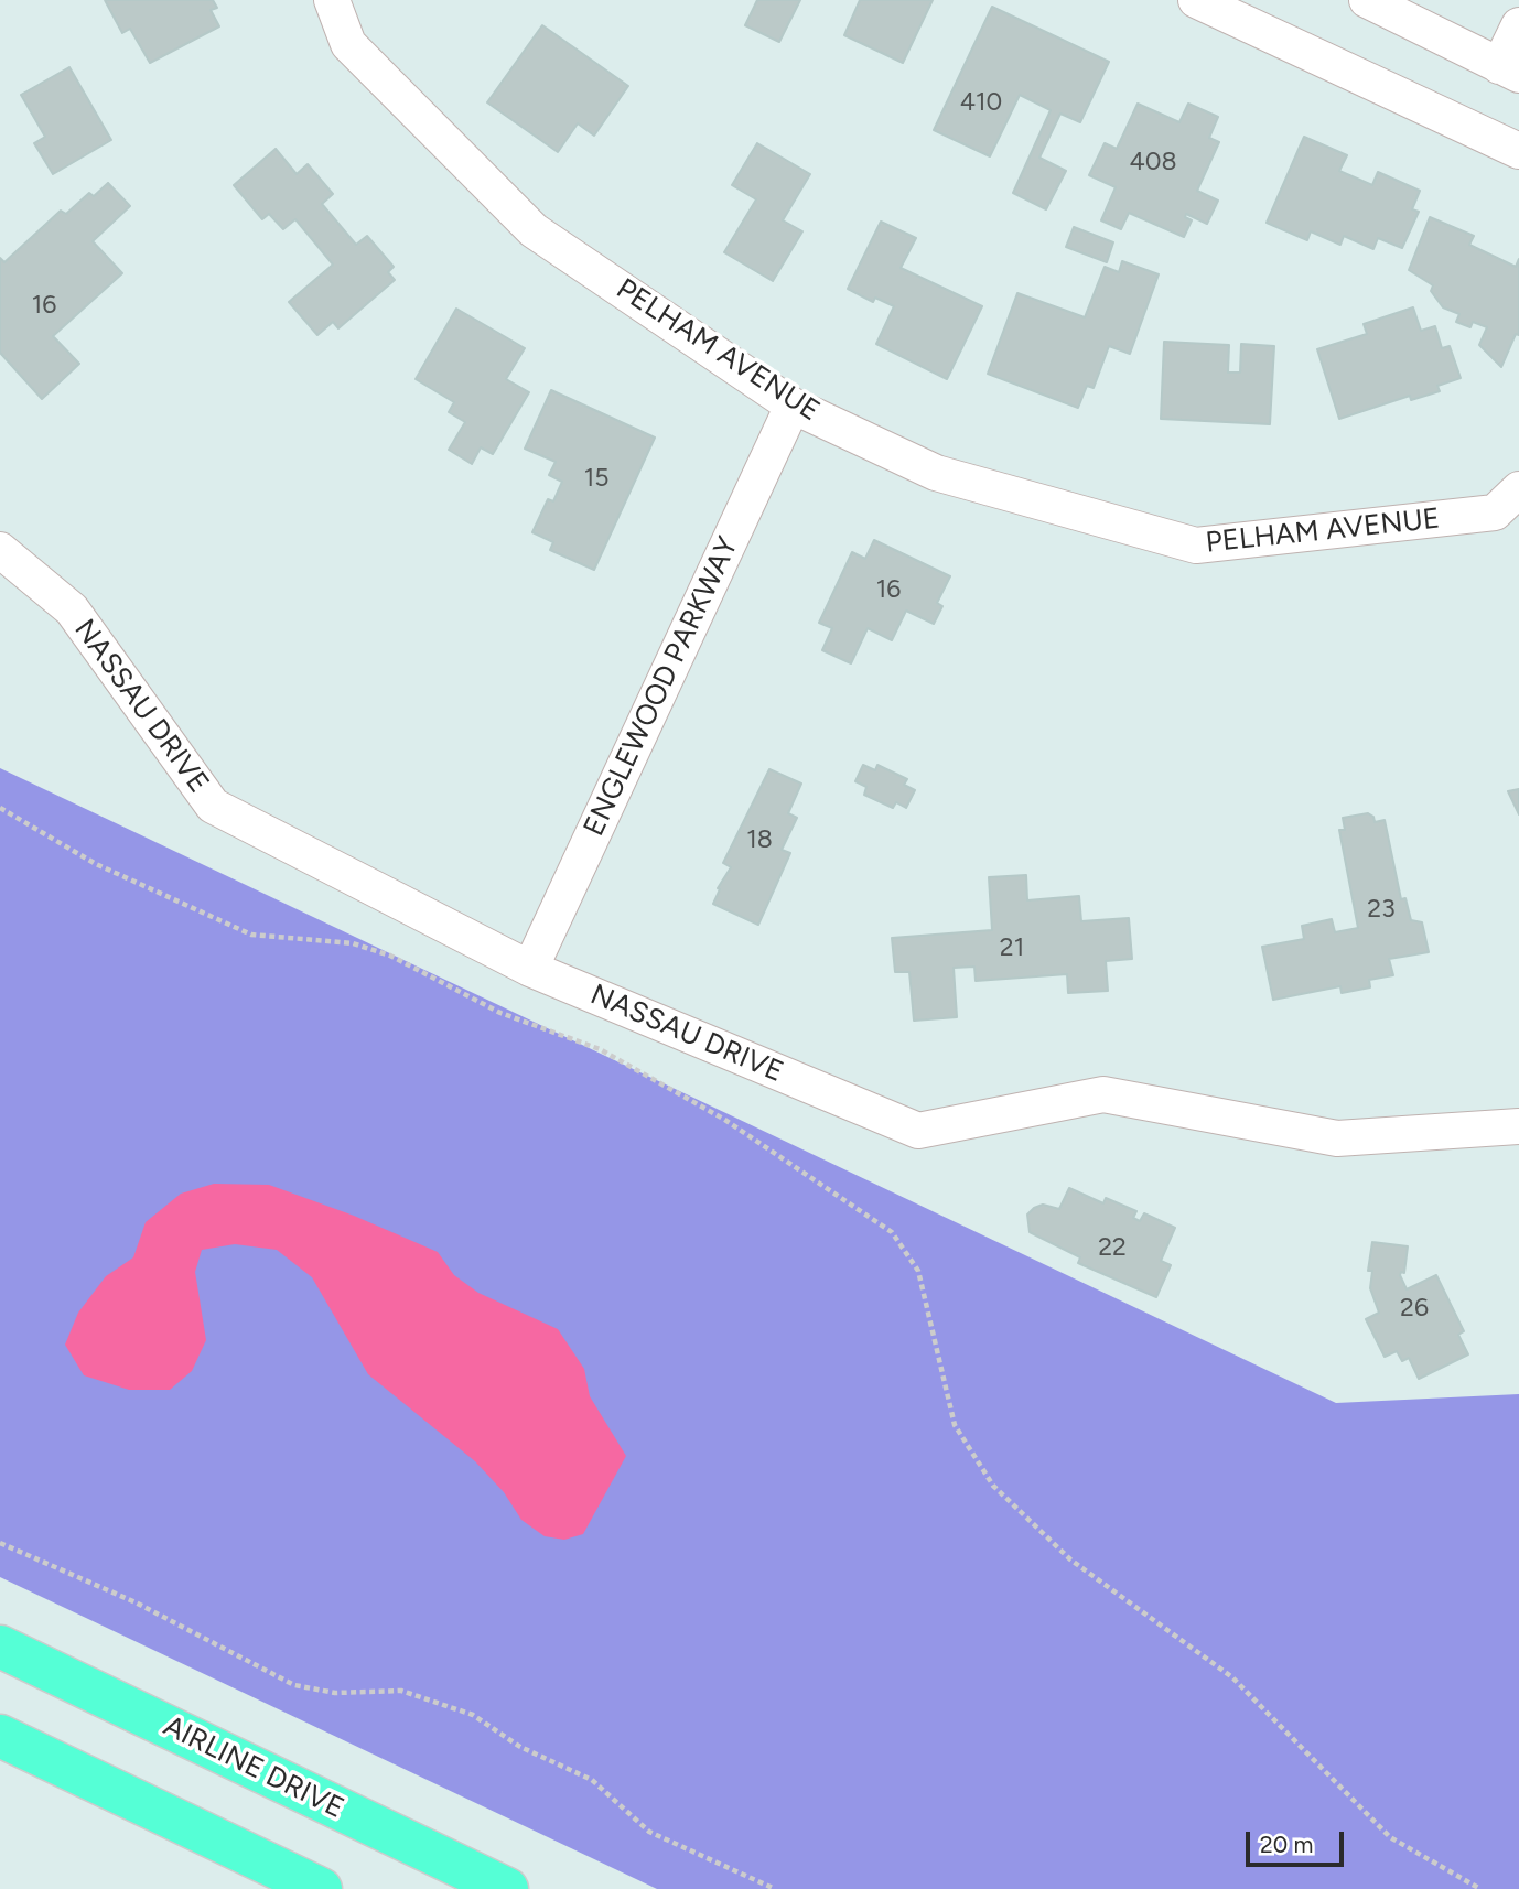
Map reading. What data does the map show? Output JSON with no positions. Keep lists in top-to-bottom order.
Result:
{
  "streets": {
    "highway": ["AIRLINE DRIVE"],
    "street": ["PELHAM AVENUE", "ENGLEWOOD PARKWAY", "NASSAU DRIVE"]
  },
  "crossings": [
    ["PELHAM AVENUE", "ENGLEWOOD PARKWAY"],
    ["ENGLEWOOD PARKWAY", "NASSAU DRIVE"]
  ],
  "house_numbers": [
    "410",
    "408",
    "16",
    "15",
    "16",
    "18",
    "23",
    "21",
    "22",
    "26"
  ],
  "scale_bar": "20 m"
}
